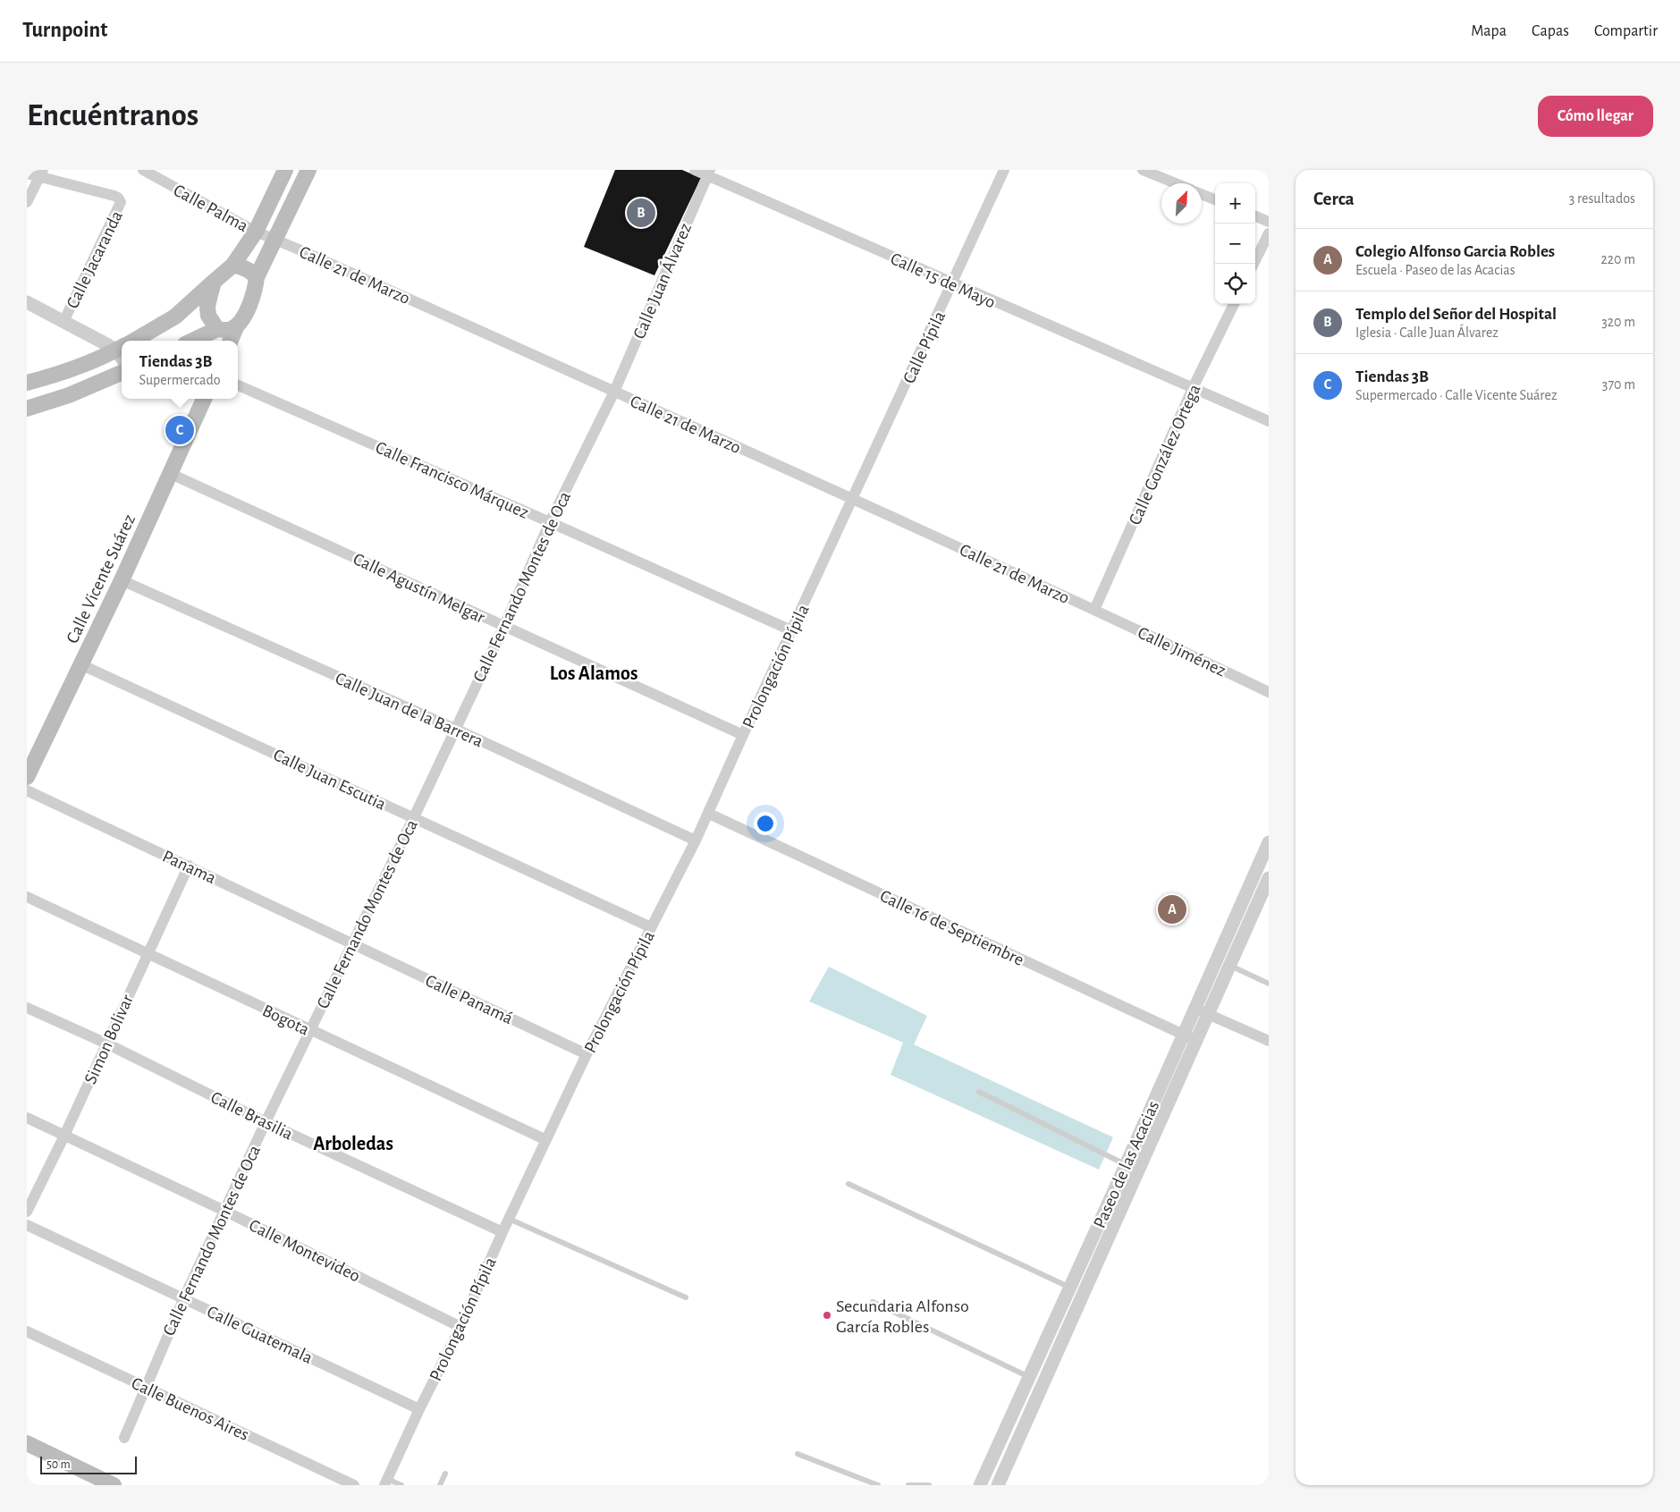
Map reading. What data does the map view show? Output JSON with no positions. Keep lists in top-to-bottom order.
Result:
{
  "streets": {
    "main road": ["Calle Vicente Suárez"],
    "street": [
      "Calle Palma",
      "Calle Jacaranda",
      "Calle 21 de Marzo",
      "Calle 15 de Mayo",
      "Calle Juan Álvarez",
      "Calle Pípila",
      "Calle González Ortega",
      "Calle Francisco Márquez",
      "Calle Fernando Montes de Oca",
      "Calle Agustín Melgar",
      "Calle Jiménez",
      "Prolongación Pípila",
      "Calle Juan de la Barrera",
      "Calle Juan Escutia",
      "Panama",
      "Calle 16 de Septiembre",
      "Calle Panamá",
      "Bogota",
      "Simon Bolivar",
      "Calle Brasilia",
      "Paseo de las Acacias",
      "Calle Montevideo",
      "Calle Guatemala",
      "Calle Buenos Aires"
    ]
  },
  "crossings": [
    ["Calle Palma", "Calle 21 de Marzo"],
    ["Calle 21 de Marzo", "Calle Juan Álvarez"],
    ["Calle 21 de Marzo", "Calle Pípila"],
    ["Calle 21 de Marzo", "Calle González Ortega"],
    ["Calle 21 de Marzo", "Calle Fernando Montes de Oca"],
    ["Calle 21 de Marzo", "Calle Jiménez"],
    ["Calle 21 de Marzo", "Prolongación Pípila"],
    ["Calle 15 de Mayo", "Calle Juan Álvarez"],
    ["Calle 15 de Mayo", "Calle Pípila"],
    ["Calle 15 de Mayo", "Calle González Ortega"],
    ["Calle Juan Álvarez", "Calle Fernando Montes de Oca"],
    ["Calle Pípila", "Prolongación Pípila"],
    ["Calle González Ortega", "Calle Jiménez"],
    ["Calle Francisco Márquez", "Calle Fernando Montes de Oca"],
    ["Calle Francisco Márquez", "Prolongación Pípila"],
    ["Calle Vicente Suárez", "Calle Agustín Melgar"],
    ["Calle Vicente Suárez", "Calle Juan de la Barrera"],
    ["Calle Vicente Suárez", "Calle Juan Escutia"],
    ["Calle Fernando Montes de Oca", "Calle Agustín Melgar"],
    ["Calle Fernando Montes de Oca", "Calle Juan de la Barrera"],
    ["Calle Fernando Montes de Oca", "Calle Juan Escutia"],
    ["Calle Fernando Montes de Oca", "Panama"],
    ["Calle Fernando Montes de Oca", "Calle Panamá"],
    ["Calle Fernando Montes de Oca", "Bogota"],
    ["Calle Fernando Montes de Oca", "Calle Brasilia"],
    ["Calle Fernando Montes de Oca", "Calle Montevideo"],
    ["Calle Fernando Montes de Oca", "Calle Guatemala"],
    ["Calle Fernando Montes de Oca", "Calle Buenos Aires"],
    ["Calle Agustín Melgar", "Prolongación Pípila"],
    ["Prolongación Pípila", "Calle Juan de la Barrera"],
    ["Prolongación Pípila", "Calle Juan Escutia"],
    ["Prolongación Pípila", "Calle 16 de Septiembre"],
    ["Prolongación Pípila", "Calle Panamá"],
    ["Prolongación Pípila", "Bogota"],
    ["Prolongación Pípila", "Calle Brasilia"],
    ["Prolongación Pípila", "Calle Montevideo"],
    ["Prolongación Pípila", "Calle Guatemala"],
    ["Panama", "Calle Panamá"],
    ["Panama", "Simon Bolivar"],
    ["Calle 16 de Septiembre", "Paseo de las Acacias"],
    ["Bogota", "Simon Bolivar"],
    ["Simon Bolivar", "Calle Brasilia"],
    ["Simon Bolivar", "Calle Montevideo"]
  ],
  "districts": ["Los Alamos", "Arboledas"],
  "places": ["Secundaria Alfonso García Robles"],
  "scale_bar": "50 m",
  "north": "top right",
  "page": {
    "header": "Turnpoint",
    "nav": ["Mapa", "Capas", "Compartir"],
    "buttons": "Cómo llegar",
    "title": "Encuéntranos",
    "heading": ["Cerca", "3 resultados"],
    "map_buttons": ["+", "−"],
    "pins": ["B", "C", "A"],
    "list": [
      {
        "mark": "A",
        "name": "Colegio Alfonso Garcia Robles",
        "note": "Escuela · Paseo de las Acacias",
        "value": "220 m"
      },
      {
        "mark": "B",
        "name": "Templo del Señor del Hospital",
        "note": "Iglesia · Calle Juan Álvarez",
        "value": "320 m"
      },
      {
        "mark": "C",
        "name": "Tiendas 3B",
        "note": "Supermercado · Calle Vicente Suárez",
        "value": "370 m"
      }
    ],
    "popup": ["Tiendas 3B", "Supermercado"],
    "scale": "50 m"
  }
}
